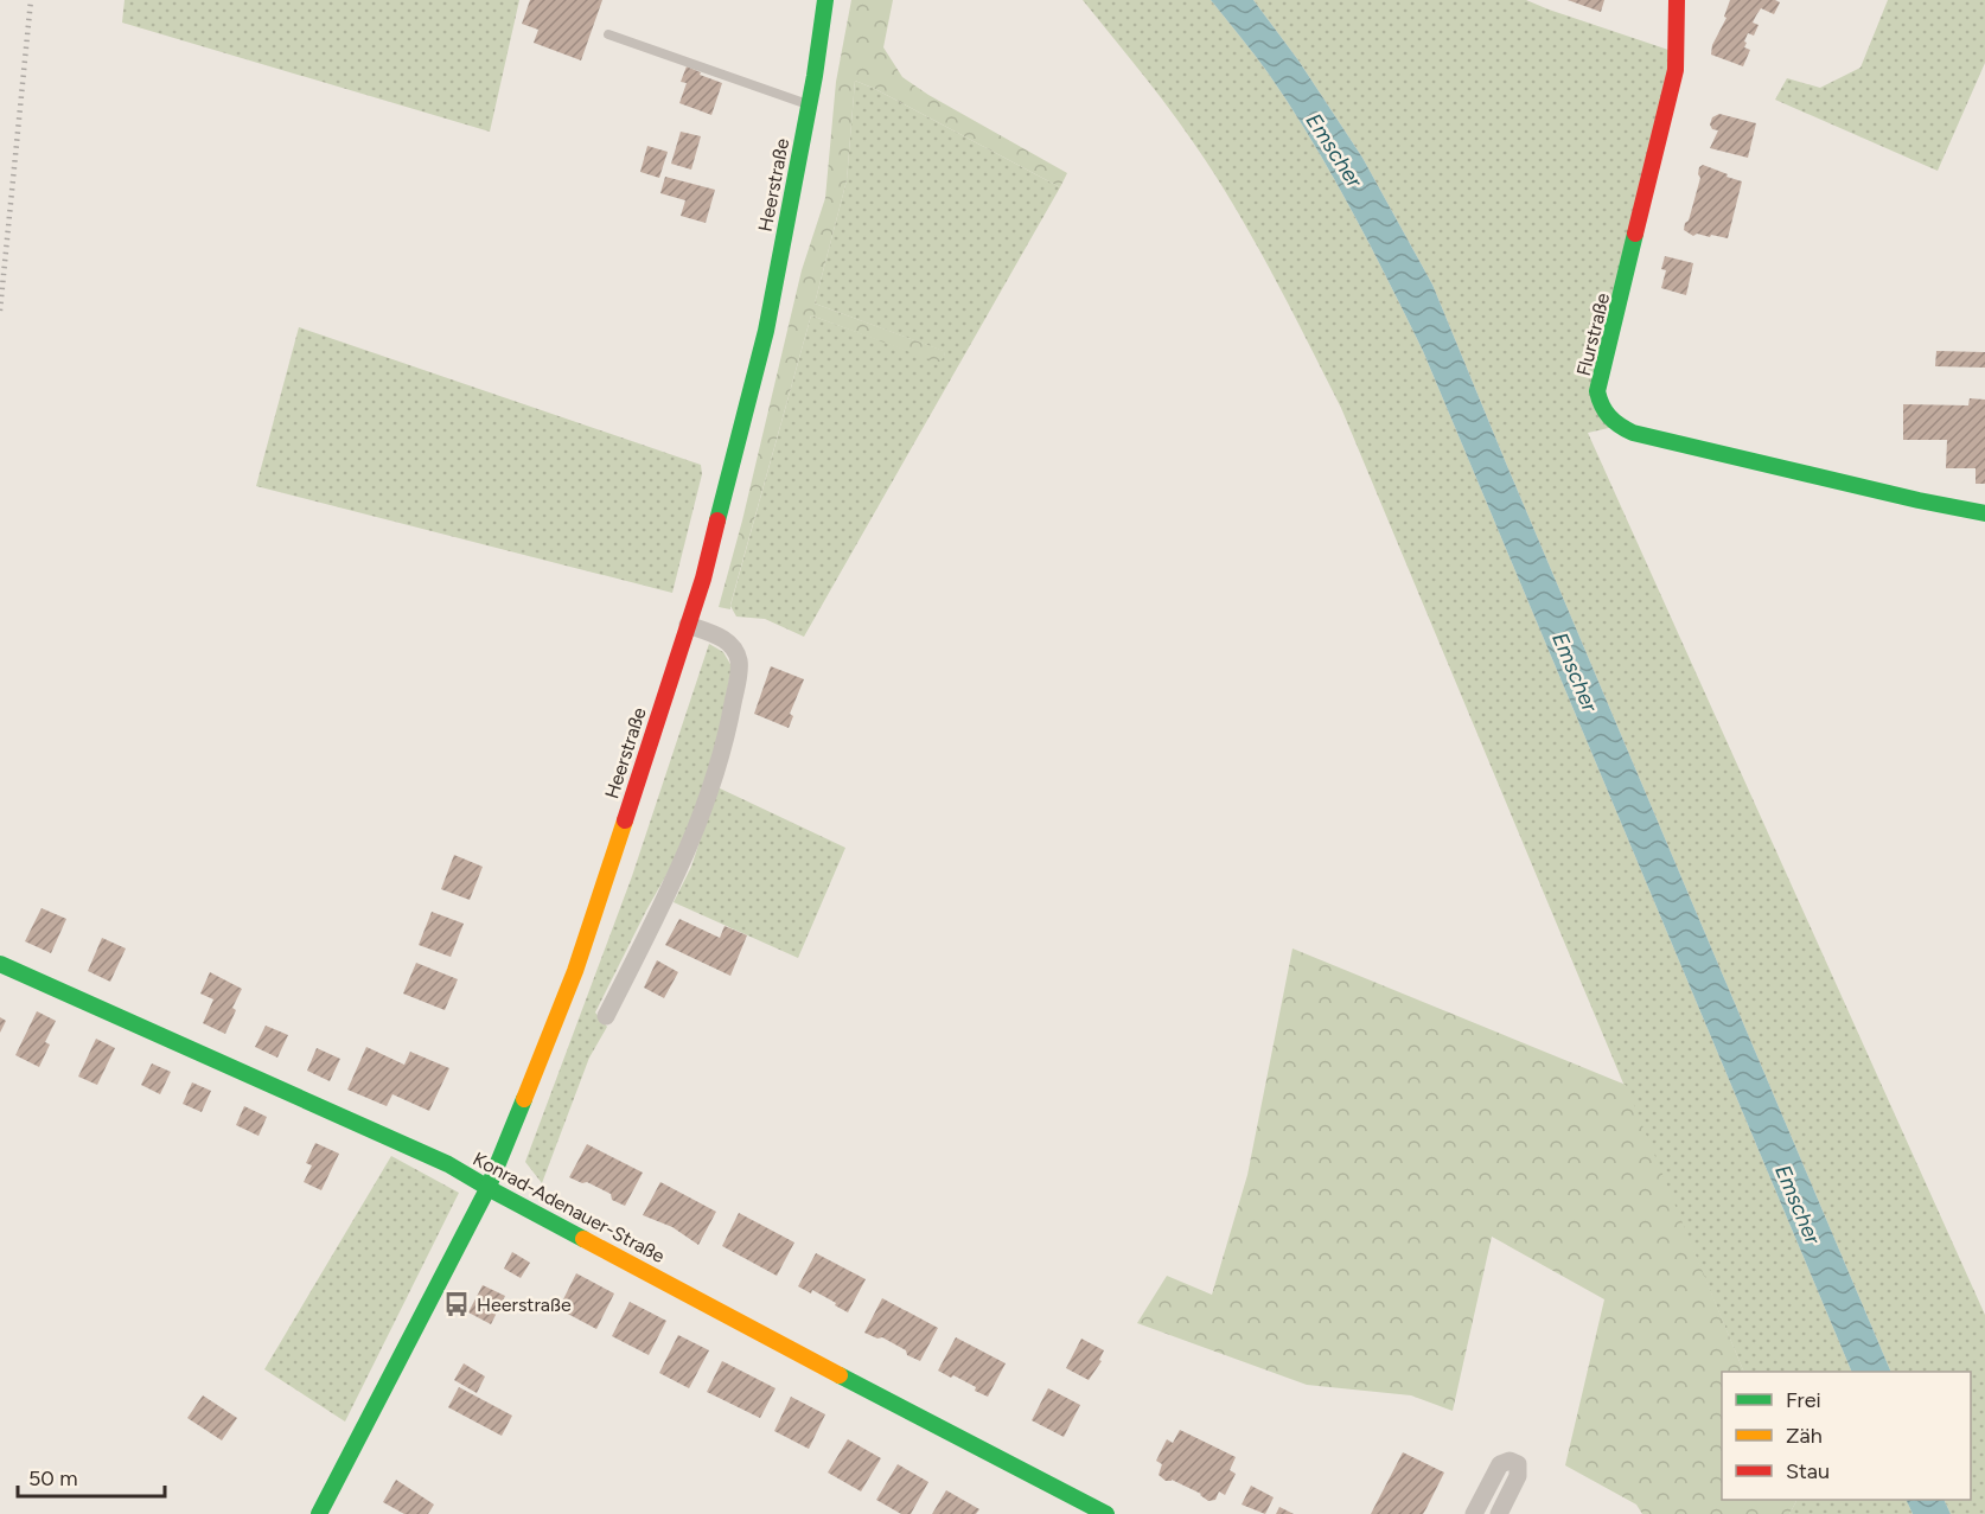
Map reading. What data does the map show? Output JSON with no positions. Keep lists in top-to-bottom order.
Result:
{
  "streets": {
    "street": ["Heerstraße", "Flurstraße", "Konrad-Adenauer-Straße"]
  },
  "crossings": [
    ["Heerstraße", "Konrad-Adenauer-Straße"]
  ],
  "water": ["Emscher"],
  "places": {
    "bus stop": ["Heerstraße"]
  },
  "legend": ["Frei", "Zäh", "Stau"],
  "scale_bar": "50 m"
}
